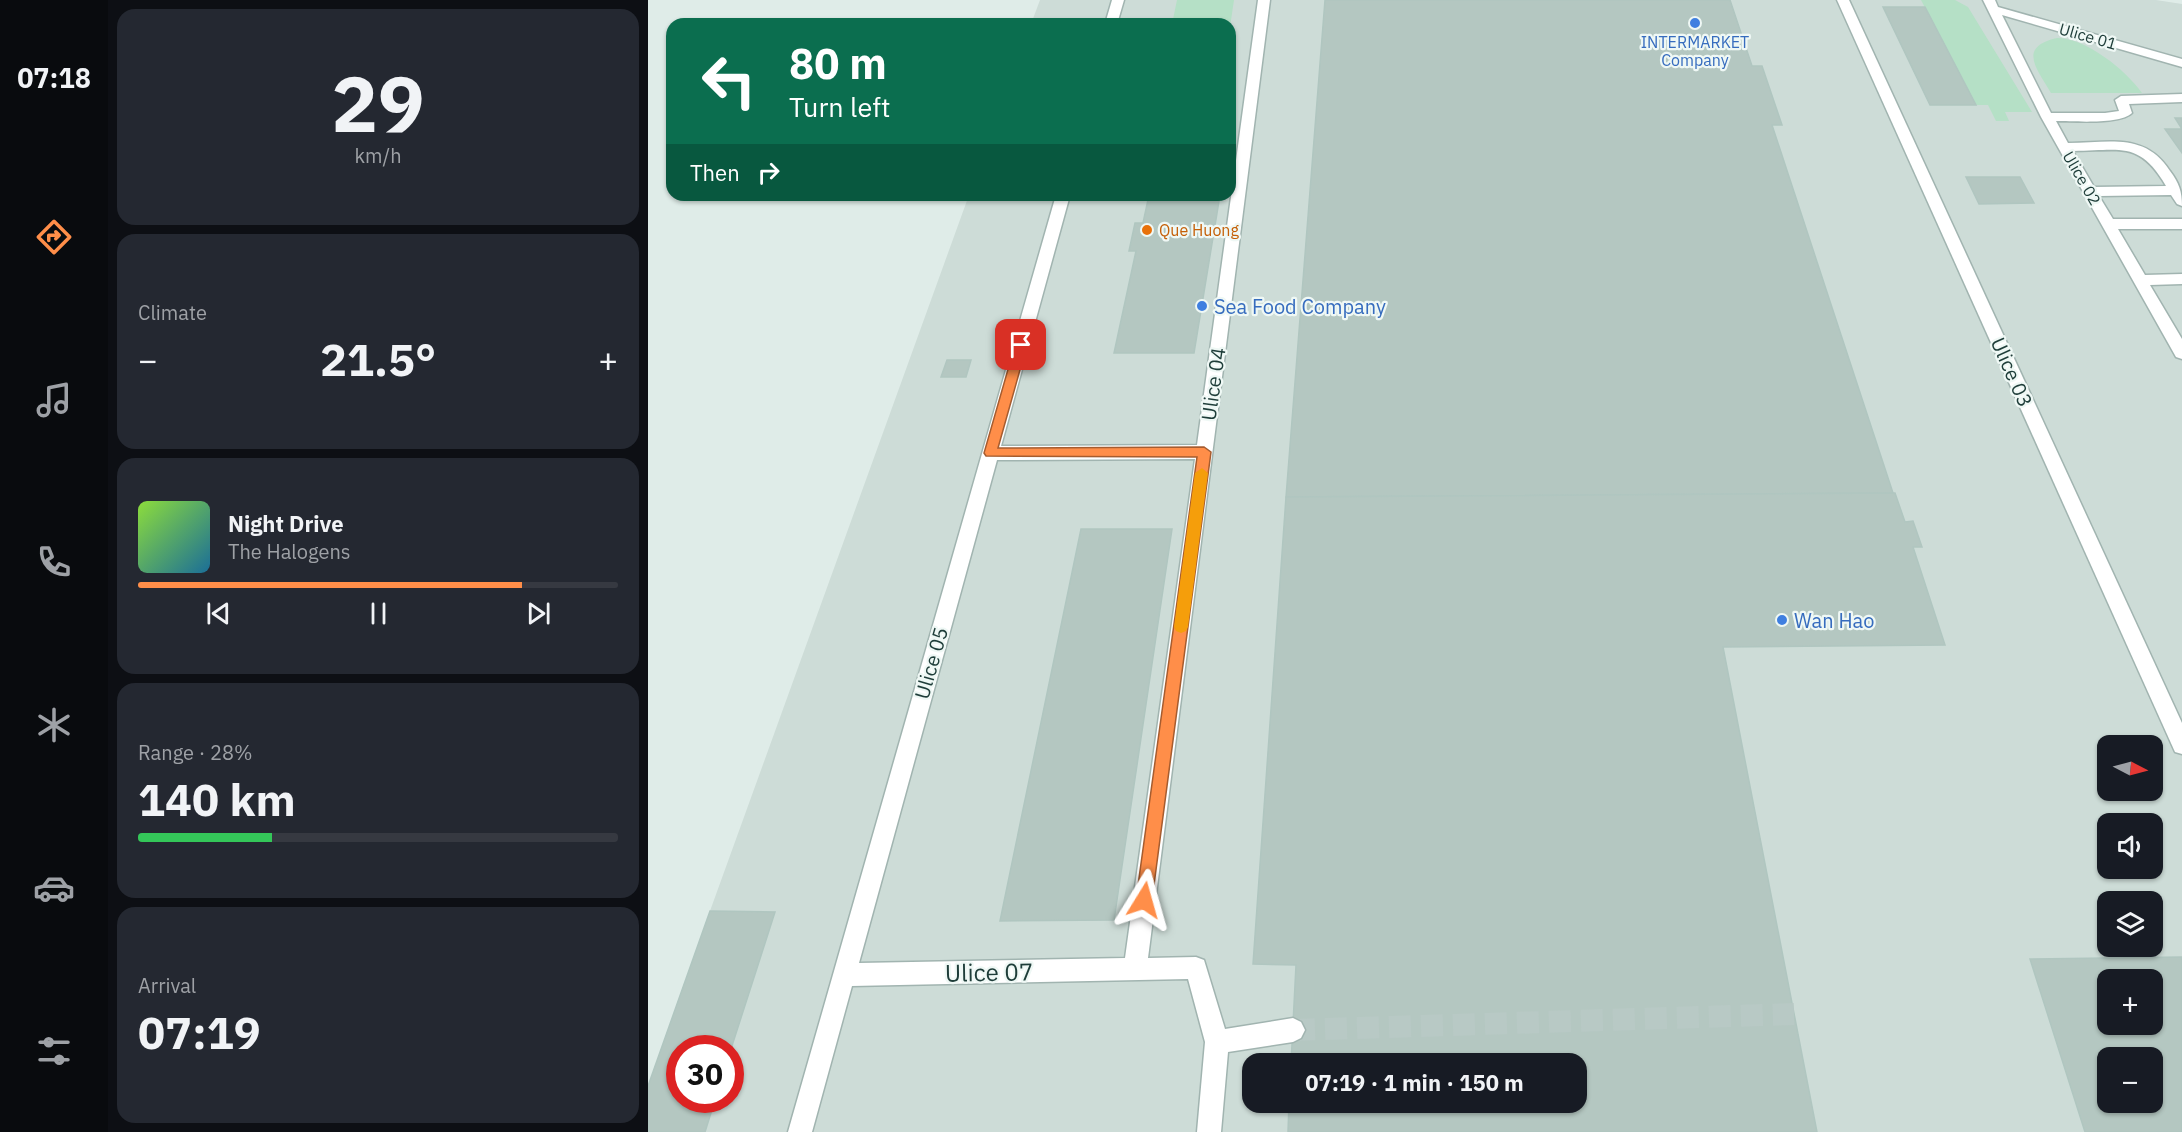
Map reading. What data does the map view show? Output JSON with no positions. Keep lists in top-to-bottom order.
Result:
{
  "streets": {
    "street": [
      "Ulice 01",
      "Ulice 02",
      "Ulice 03",
      "Ulice 04",
      "Ulice 05",
      "Ulice 07"
    ]
  },
  "crossings": [
    ["Ulice 01", "Ulice 02"],
    ["Ulice 04", "Ulice 07"],
    ["Ulice 05", "Ulice 07"]
  ],
  "places": [
    "INTERMARKET Company",
    "Que Huong",
    "Sea Food Company",
    "Wan Hao"
  ],
  "north": "right",
  "page": {
    "tabs": "07:18",
    "tile": [
      ["29", "km/h"],
      "Climate",
      ["Range · 28%", "140 km"],
      ["Arrival", "07:19"]
    ],
    "turn": ["80 m", "Turn left"],
    "then": "Then",
    "heat": ["−", "21.5°", "+"],
    "song": ["Night Drive", "The Halogens"],
    "map_buttons": ["+", "−"],
    "limit": "30",
    "trip": "07:19 · 1 min · 150 m"
  }
}
